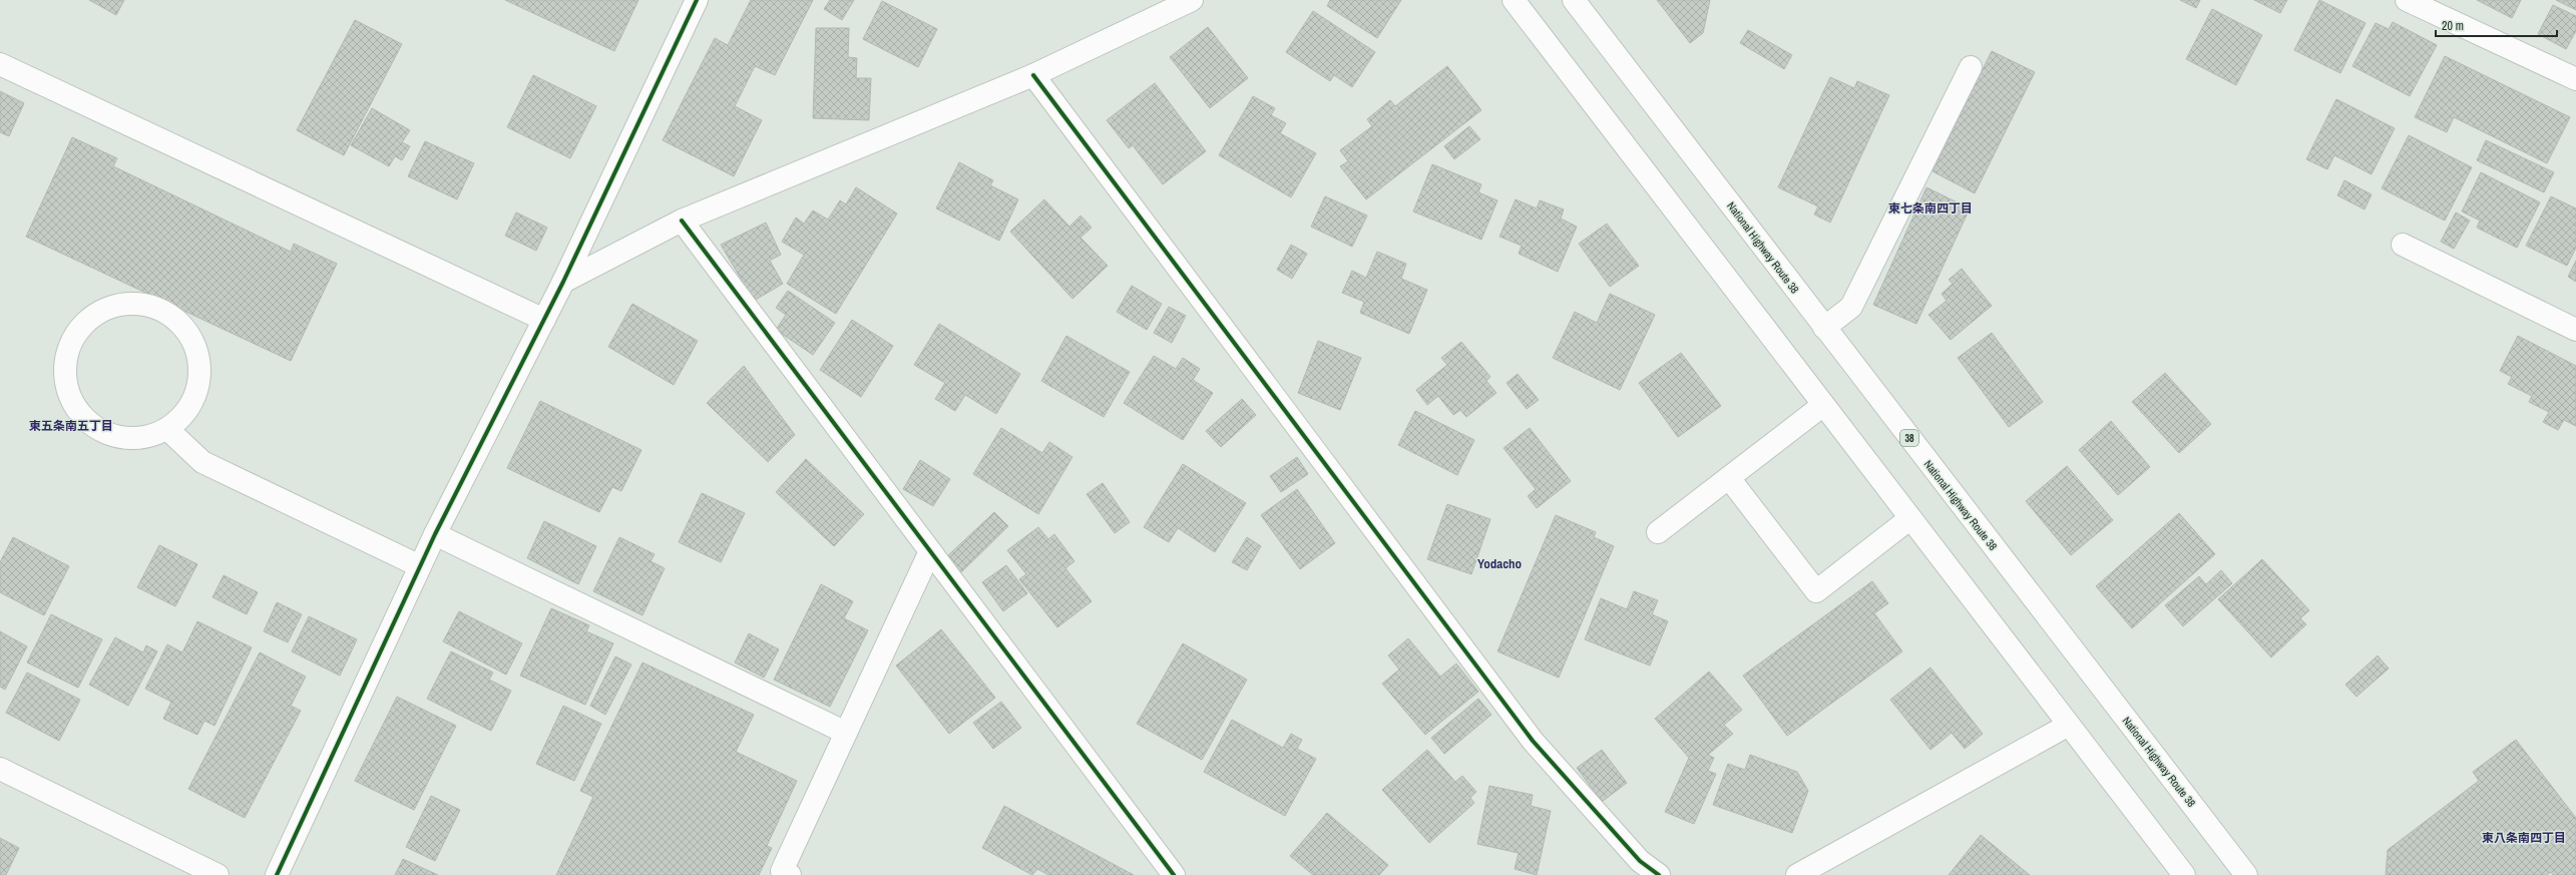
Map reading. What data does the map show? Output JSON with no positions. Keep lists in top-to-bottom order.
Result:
{
  "streets": {
    "main road": ["National Highway Route 38", "38"]
  },
  "districts": [
    "東七条南四丁目",
    "東五条南五丁目",
    "Yodacho",
    "東八条南四丁目"
  ],
  "scale_bar": "20 m"
}
